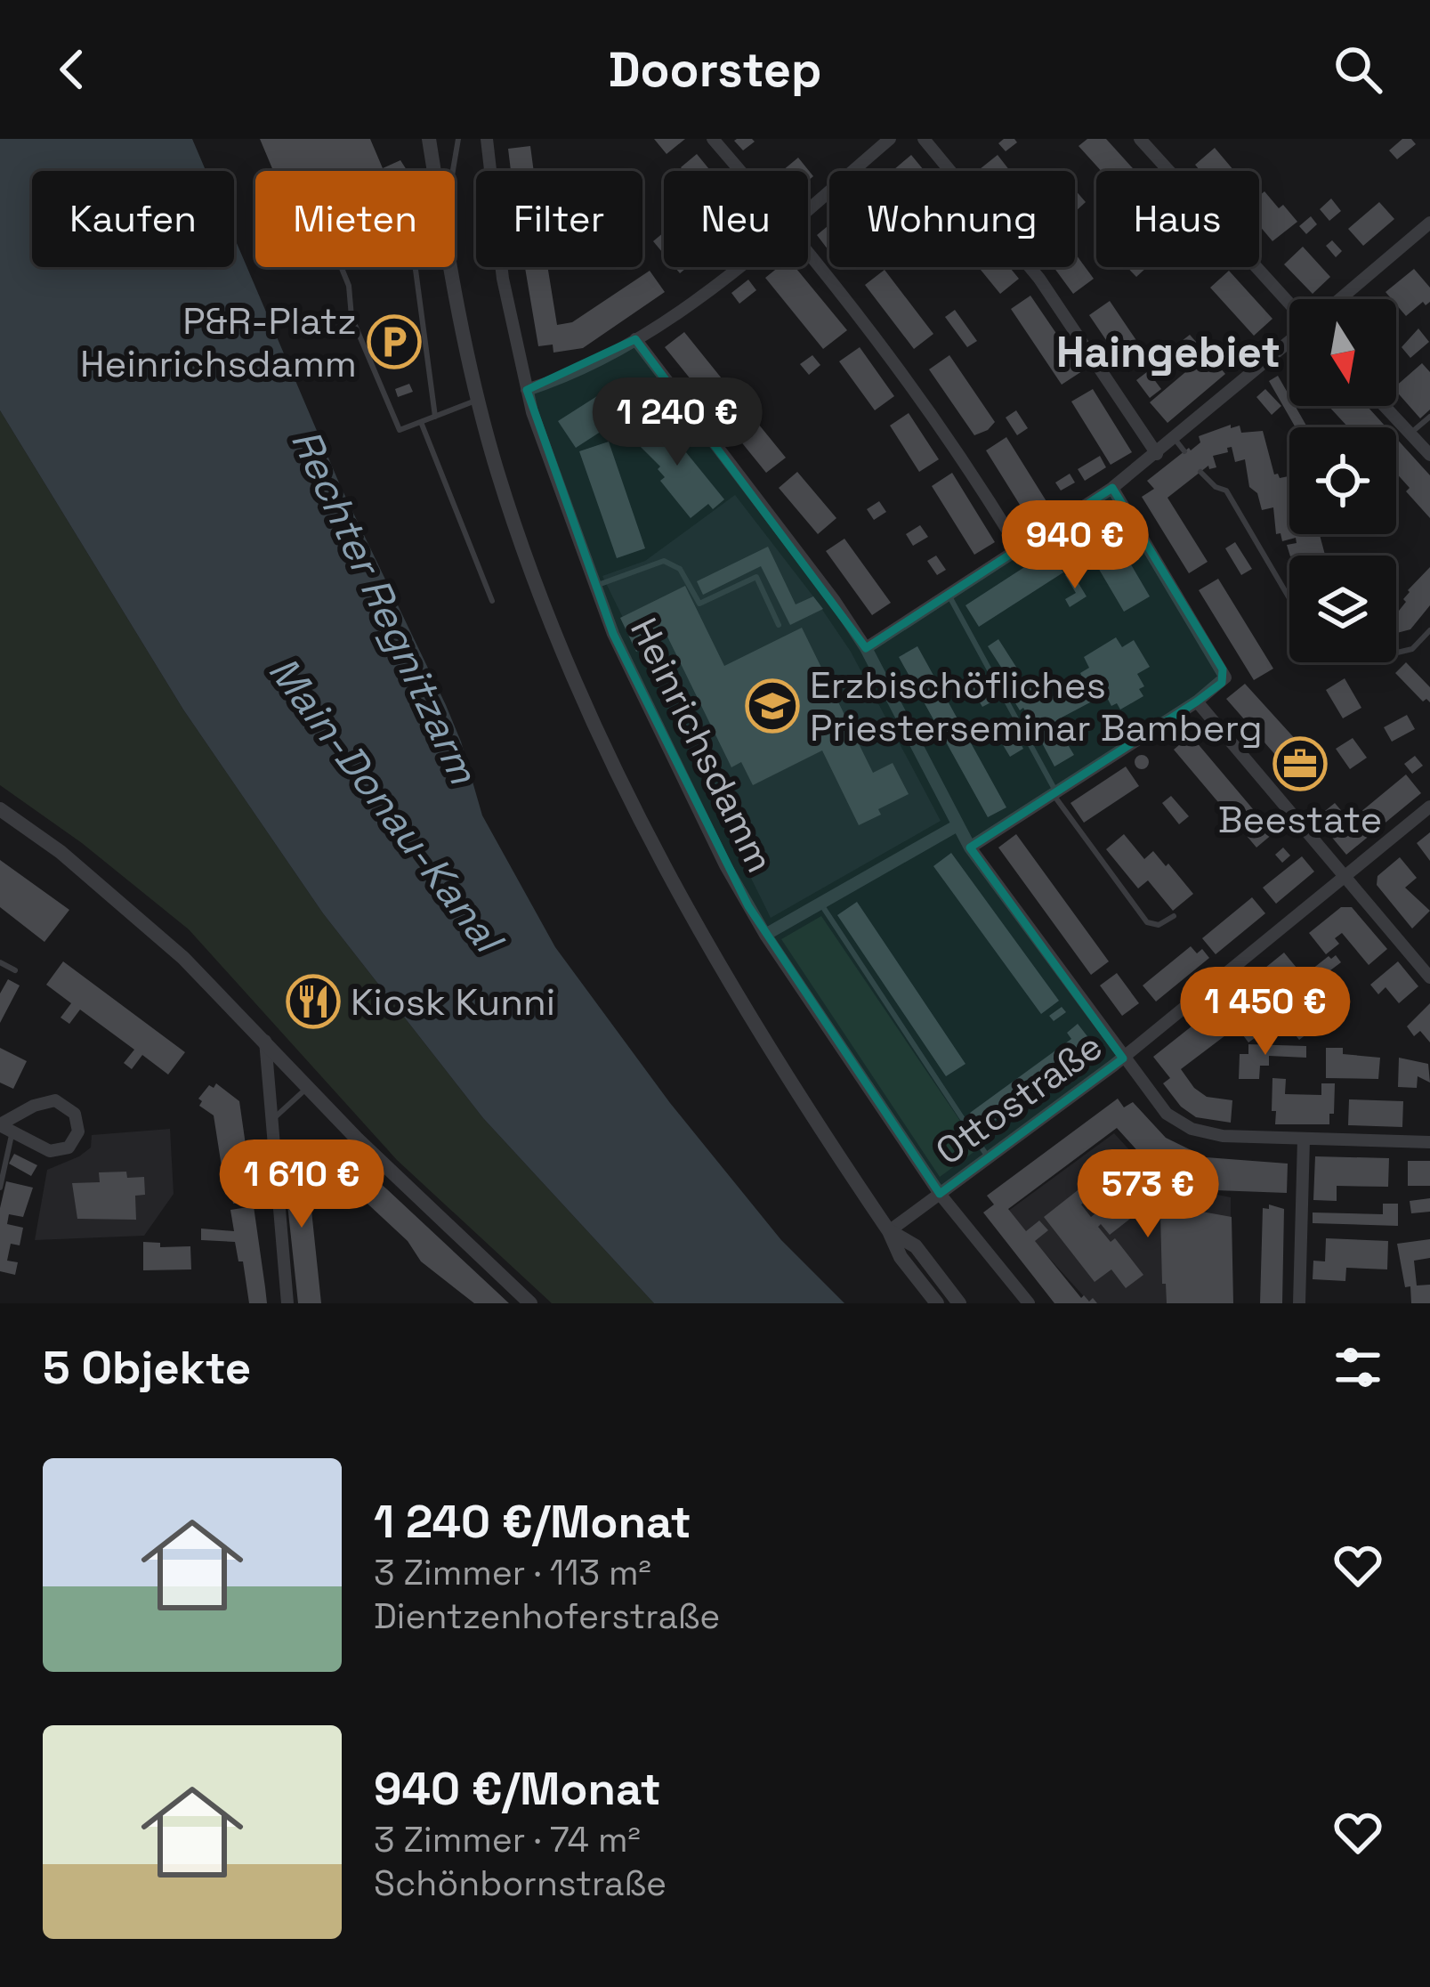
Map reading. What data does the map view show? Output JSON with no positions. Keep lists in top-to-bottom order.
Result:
{
  "streets": {
    "street": ["Heinrichsdamm", "Ottostraße"]
  },
  "crossings": [
    ["Heinrichsdamm", "Ottostraße"]
  ],
  "districts": ["Haingebiet"],
  "water": ["Rechter Regnitzarm", "Main-Donau-Kanal"],
  "places": {
    "parking": ["P&R-Platz Heinrichsdamm"],
    "school or university": ["Erzbischöfliches Priesterseminar Bamberg"],
    "office": ["Beestate"],
    "restaurant": ["Kiosk Kunni"]
  },
  "north": "bottom",
  "page": {
    "header": "Doorstep",
    "chip": [
      "Kaufen",
      "Mieten",
      "Filter",
      "Neu",
      "Wohnung",
      "Haus"
    ],
    "price": [
      "1 240 €",
      "940 €",
      "1 450 €",
      "1 610 €",
      "573 €"
    ],
    "heading": "5 Objekte",
    "list": [
      {
        "name": "1 240 €/Monat",
        "note": "3 Zimmer · 113 m² · Dientzenhoferstraße"
      },
      {
        "name": "940 €/Monat",
        "note": "3 Zimmer · 74 m² · Schönbornstraße"
      }
    ]
  }
}
